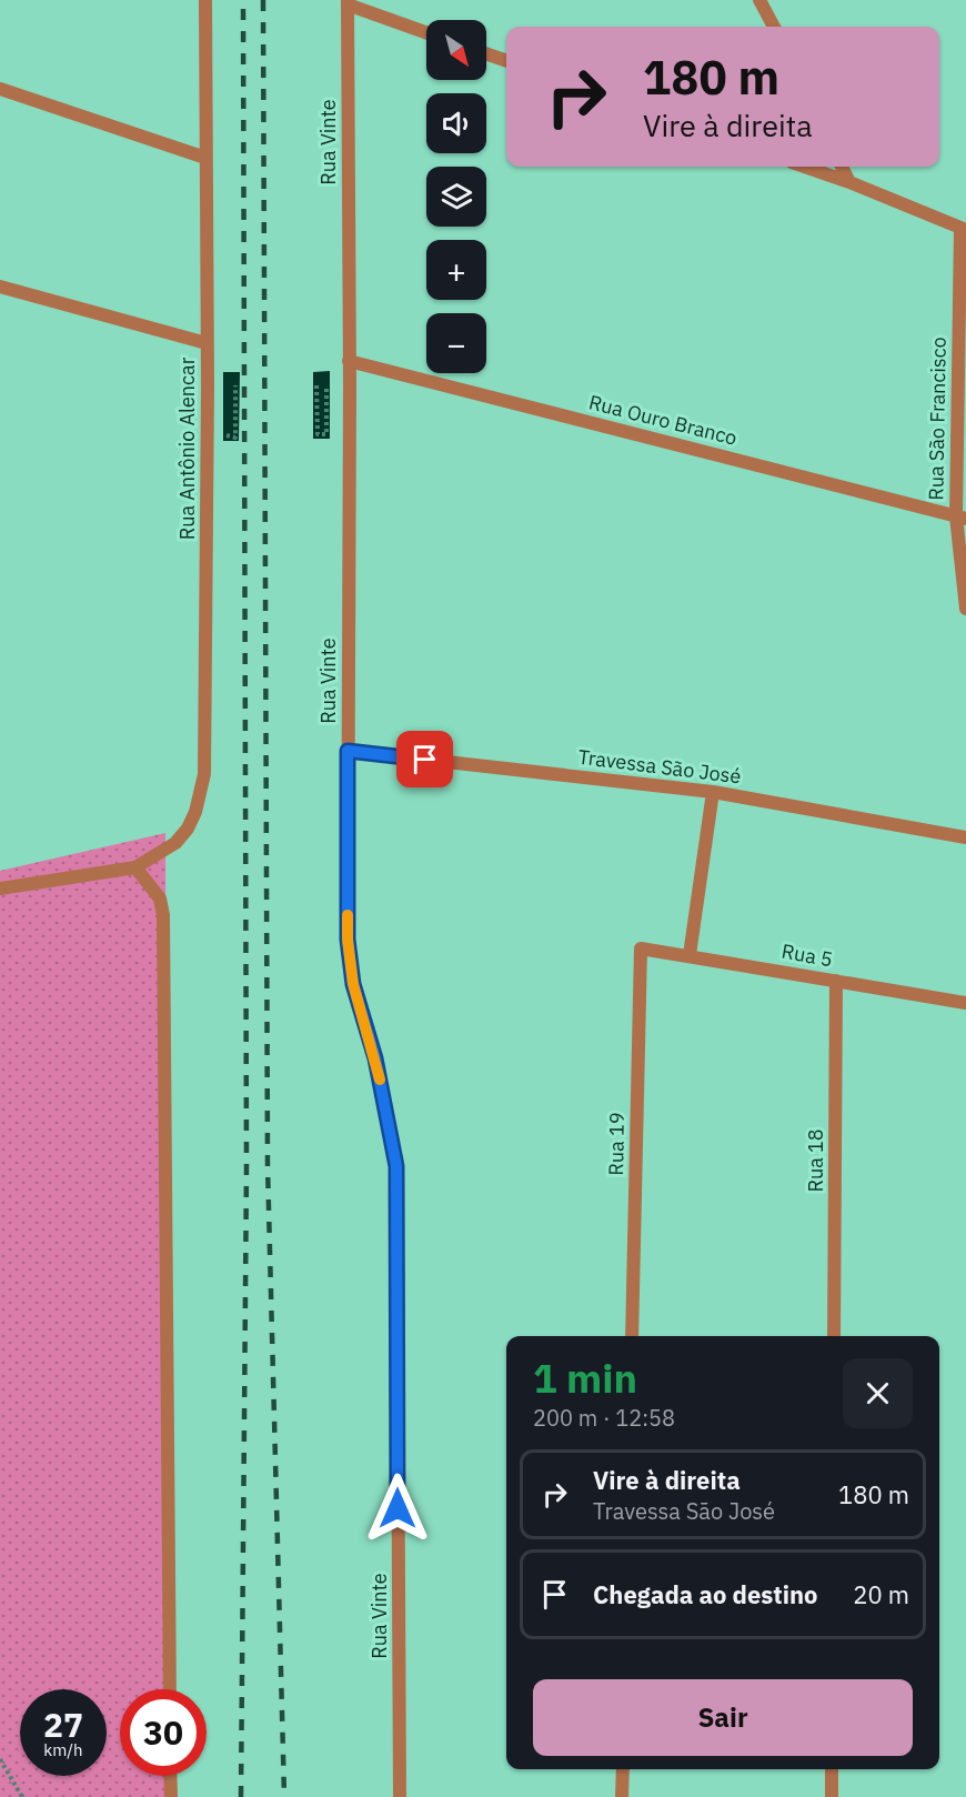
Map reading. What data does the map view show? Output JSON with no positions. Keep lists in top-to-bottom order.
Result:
{
  "streets": {
    "street": [
      "Rua Vinte",
      "Rua São Francisco",
      "Rua Ouro Branco",
      "Rua Antônio Alencar",
      "Travessa São José",
      "Rua 5",
      "Rua 19",
      "Rua 18"
    ]
  },
  "crossings": [
    ["Rua Vinte", "Rua Ouro Branco"],
    ["Rua Vinte", "Travessa São José"],
    ["Rua São Francisco", "Rua Ouro Branco"],
    ["Rua 5", "Rua 19"],
    ["Rua 5", "Rua 18"]
  ],
  "north": "bottom right",
  "page": {
    "map_buttons": ["+", "−"],
    "turn": ["180 m", "Vire à direita"],
    "heading": ["1 min", "200 m · 12:58"],
    "list": [
      {
        "name": "Vire à direita",
        "note": "Travessa São José",
        "value": "180 m"
      },
      {
        "name": "Chegada ao destino",
        "value": "20 m"
      }
    ],
    "buttons": "Sair",
    "speed": "27 km/h",
    "limit": "30"
  }
}
